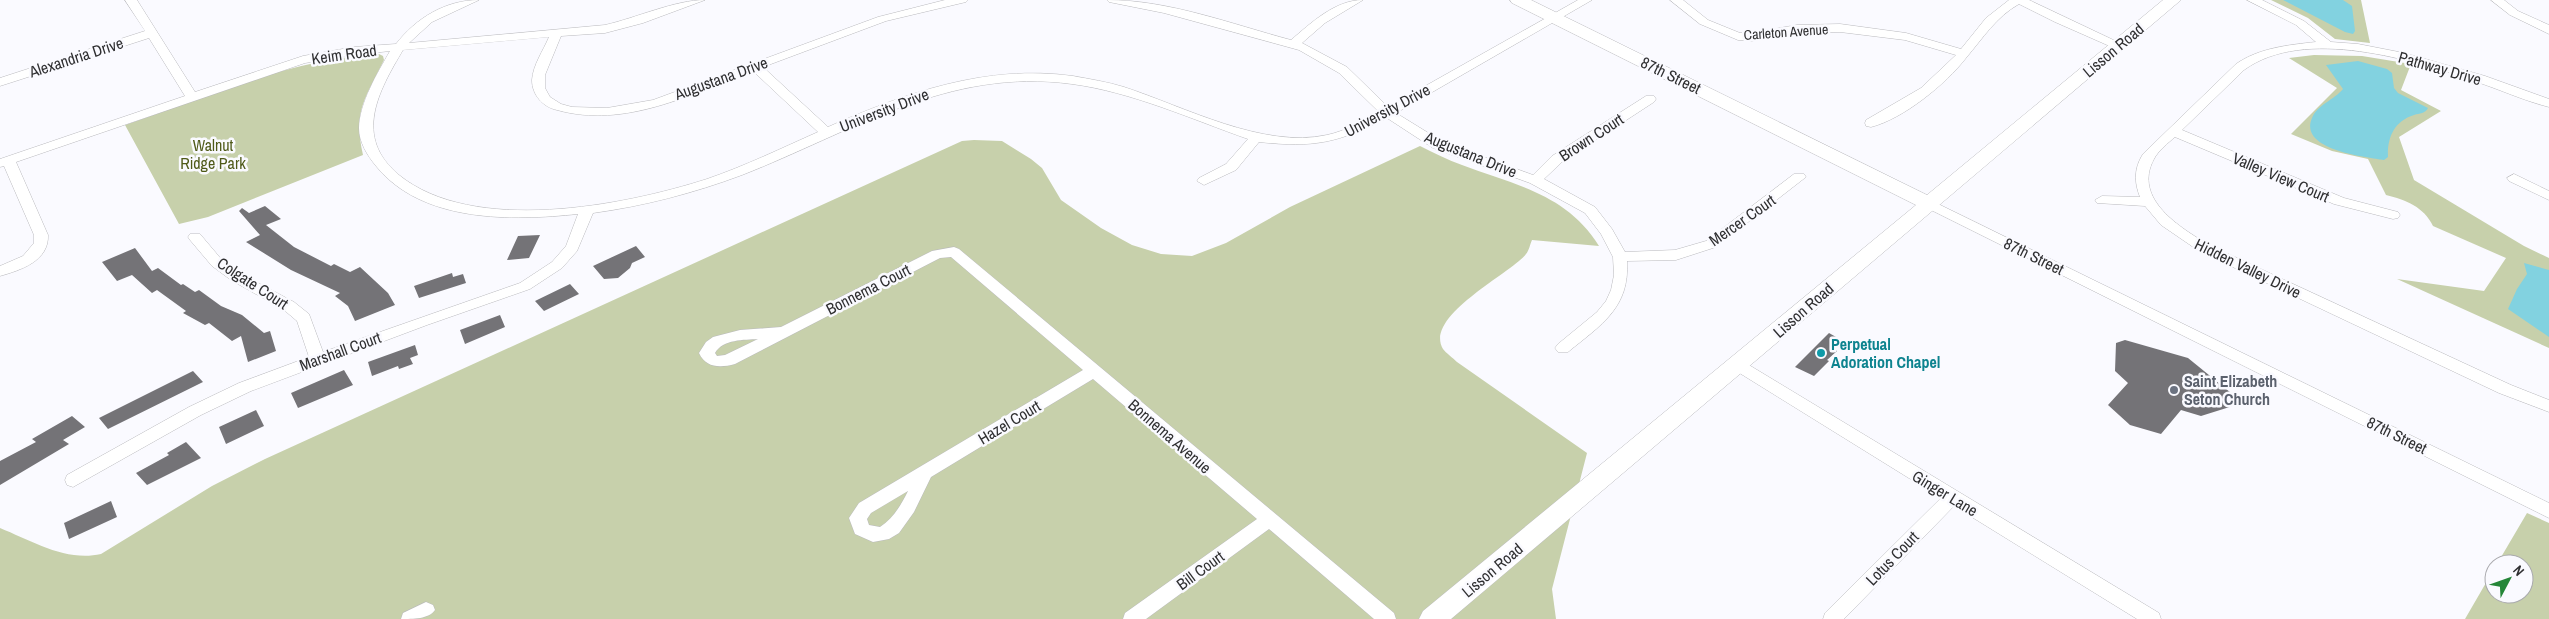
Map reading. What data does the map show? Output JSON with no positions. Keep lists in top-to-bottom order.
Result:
{
  "streets": {
    "street": [
      "Carleton Avenue",
      "Lisson Road",
      "Keim Road",
      "Alexandria Drive",
      "Pathway Drive",
      "87th Street",
      "Augustana Drive",
      "University Drive",
      "Brown Court",
      "Valley View Court",
      "Mercer Court",
      "Hidden Valley Drive",
      "Colgate Court",
      "Bonnema Court",
      "Marshall Court",
      "Hazel Court",
      "Bonnema Avenue",
      "Ginger Lane",
      "Lotus Court",
      "Bill Court"
    ]
  },
  "crossings": [
    ["Lisson Road", "87th Street"],
    ["Lisson Road", "Ginger Lane"],
    ["Keim Road", "Augustana Drive"],
    ["Keim Road", "University Drive"],
    ["Pathway Drive", "Hidden Valley Drive"],
    ["87th Street", "University Drive"],
    ["Augustana Drive", "University Drive"],
    ["Augustana Drive", "Brown Court"],
    ["Augustana Drive", "Mercer Court"],
    ["University Drive", "Marshall Court"],
    ["Valley View Court", "Hidden Valley Drive"],
    ["Colgate Court", "Marshall Court"],
    ["Bonnema Court", "Bonnema Avenue"],
    ["Hazel Court", "Bonnema Avenue"],
    ["Bonnema Avenue", "Bill Court"],
    ["Ginger Lane", "Lotus Court"]
  ],
  "parks": ["Walnut Ridge Park"],
  "places": ["Perpetual Adoration Chapel", "Saint Elizabeth Seton Church"],
  "north": "top right"
}
